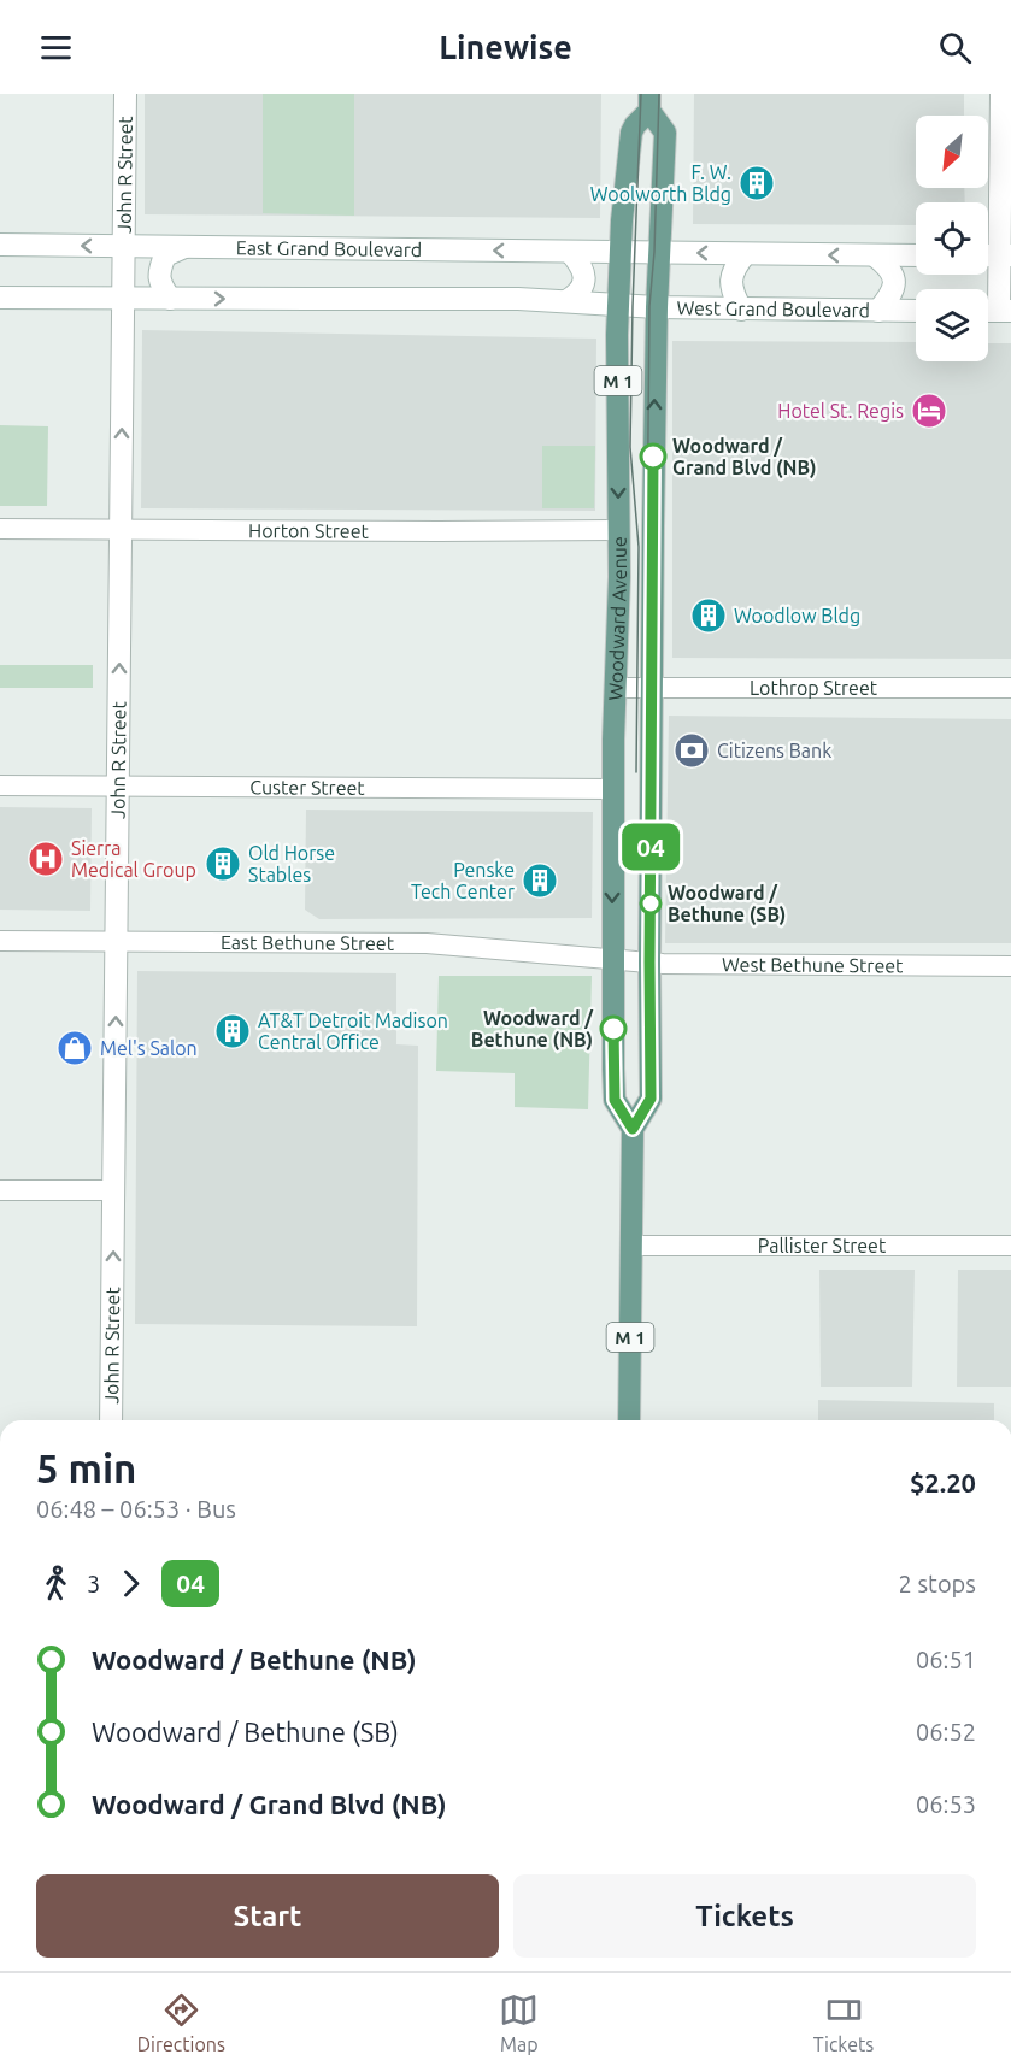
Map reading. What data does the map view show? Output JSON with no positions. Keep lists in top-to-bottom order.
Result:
{
  "streets": {
    "main road": [
      "John R Street",
      "East Grand Boulevard",
      "West Grand Boulevard",
      "M 1",
      "Woodward Avenue"
    ],
    "street": [
      "Horton Street",
      "Lothrop Street",
      "Custer Street",
      "East Bethune Street",
      "West Bethune Street",
      "Pallister Street"
    ]
  },
  "crossings": [
    ["John R Street", "East Grand Boulevard"],
    ["John R Street", "Horton Street"],
    ["John R Street", "Custer Street"],
    ["John R Street", "East Bethune Street"],
    ["East Grand Boulevard", "Woodward Avenue"],
    ["West Grand Boulevard", "Woodward Avenue"],
    ["Horton Street", "Woodward Avenue"],
    ["Woodward Avenue", "Lothrop Street"],
    ["Woodward Avenue", "Custer Street"],
    ["Woodward Avenue", "East Bethune Street"],
    ["Woodward Avenue", "West Bethune Street"],
    ["Woodward Avenue", "Pallister Street"],
    ["East Bethune Street", "West Bethune Street"]
  ],
  "one_way": ["John R Street"],
  "places": {
    "building": [
      "F. W. Woolworth Bldg",
      "Woodlow Bldg",
      "Old Horse Stables",
      "Penske Tech Center",
      "AT&T Detroit Madison Central Office"
    ],
    "hotel": ["Hotel St. Regis"],
    "other": ["Woodward / Grand Blvd (NB)", "Woodward / Bethune (SB)", "Woodward / Bethune (NB)"],
    "bank": ["Citizens Bank"],
    "hospital": ["Sierra Medical Group"],
    "shop": ["Mel's Salon"]
  },
  "lines": ["bus line 04"],
  "north": "bottom left",
  "page": {
    "header": "Linewise",
    "on_map": "04",
    "heading": ["5 min", "06:48 – 06:53 · Bus", "$2.20"],
    "legs": ["3", "04", "2 stops"],
    "list": [
      {
        "name": "Woodward / Bethune (NB)",
        "value": "06:51"
      },
      {
        "name": "Woodward / Bethune (SB)",
        "value": "06:52"
      },
      {
        "name": "Woodward / Grand Blvd (NB)",
        "value": "06:53"
      }
    ],
    "buttons": ["Start", "Tickets"],
    "tabs": ["Directions", "Map", "Tickets"]
  }
}
